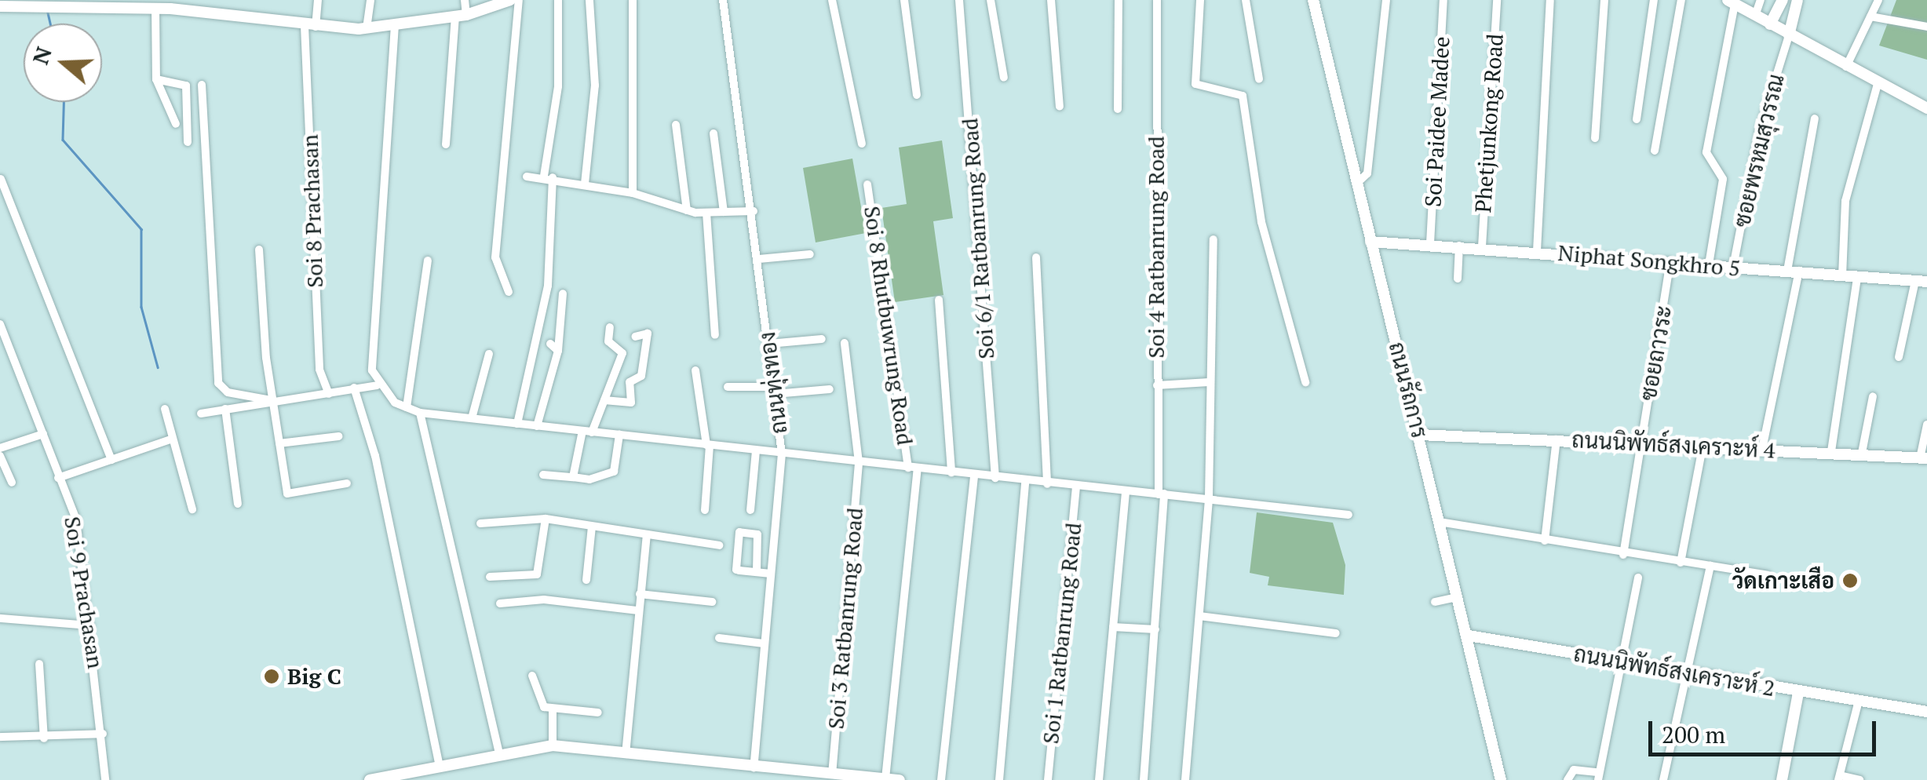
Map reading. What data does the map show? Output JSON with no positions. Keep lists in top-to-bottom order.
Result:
{
  "streets": {
    "street": [
      "Soi Paidee Madee",
      "Phetjunkong Road",
      "ซอยพรหมสุวรรณ",
      "Soi 8 Prachasan",
      "Soi 6/1 Ratbanrung Road",
      "Soi 4 Ratbanrung Road",
      "Niphat Songkhro 5",
      "Soi 8 Rhutbuwrung Road",
      "ซอยถาวระ",
      "ถนนทุ่งทอง",
      "ถนนรัถการ",
      "ถนนนิพัทธ์สงเคราะห์ 4",
      "Soi 9 Prachasan",
      "Soi 3 Ratbanrung Road",
      "Soi 1 Ratbanrung Road",
      "ถนนนิพัทธ์สงเคราะห์ 2"
    ]
  },
  "crossings": [
    ["Soi Paidee Madee", "Niphat Songkhro 5"],
    ["Phetjunkong Road", "Niphat Songkhro 5"],
    ["ซอยพรหมสุวรรณ", "Niphat Songkhro 5"],
    ["Niphat Songkhro 5", "ซอยถาวระ"],
    ["Niphat Songkhro 5", "ถนนรัถการ"],
    ["ซอยถาวระ", "ถนนนิพัทธ์สงเคราะห์ 4"],
    ["ถนนรัถการ", "ถนนนิพัทธ์สงเคราะห์ 4"],
    ["ถนนรัถการ", "ถนนนิพัทธ์สงเคราะห์ 2"]
  ],
  "places": ["วัดเกาะเสือ", "Big C"],
  "scale_bar": "200 m",
  "north": "left"
}
